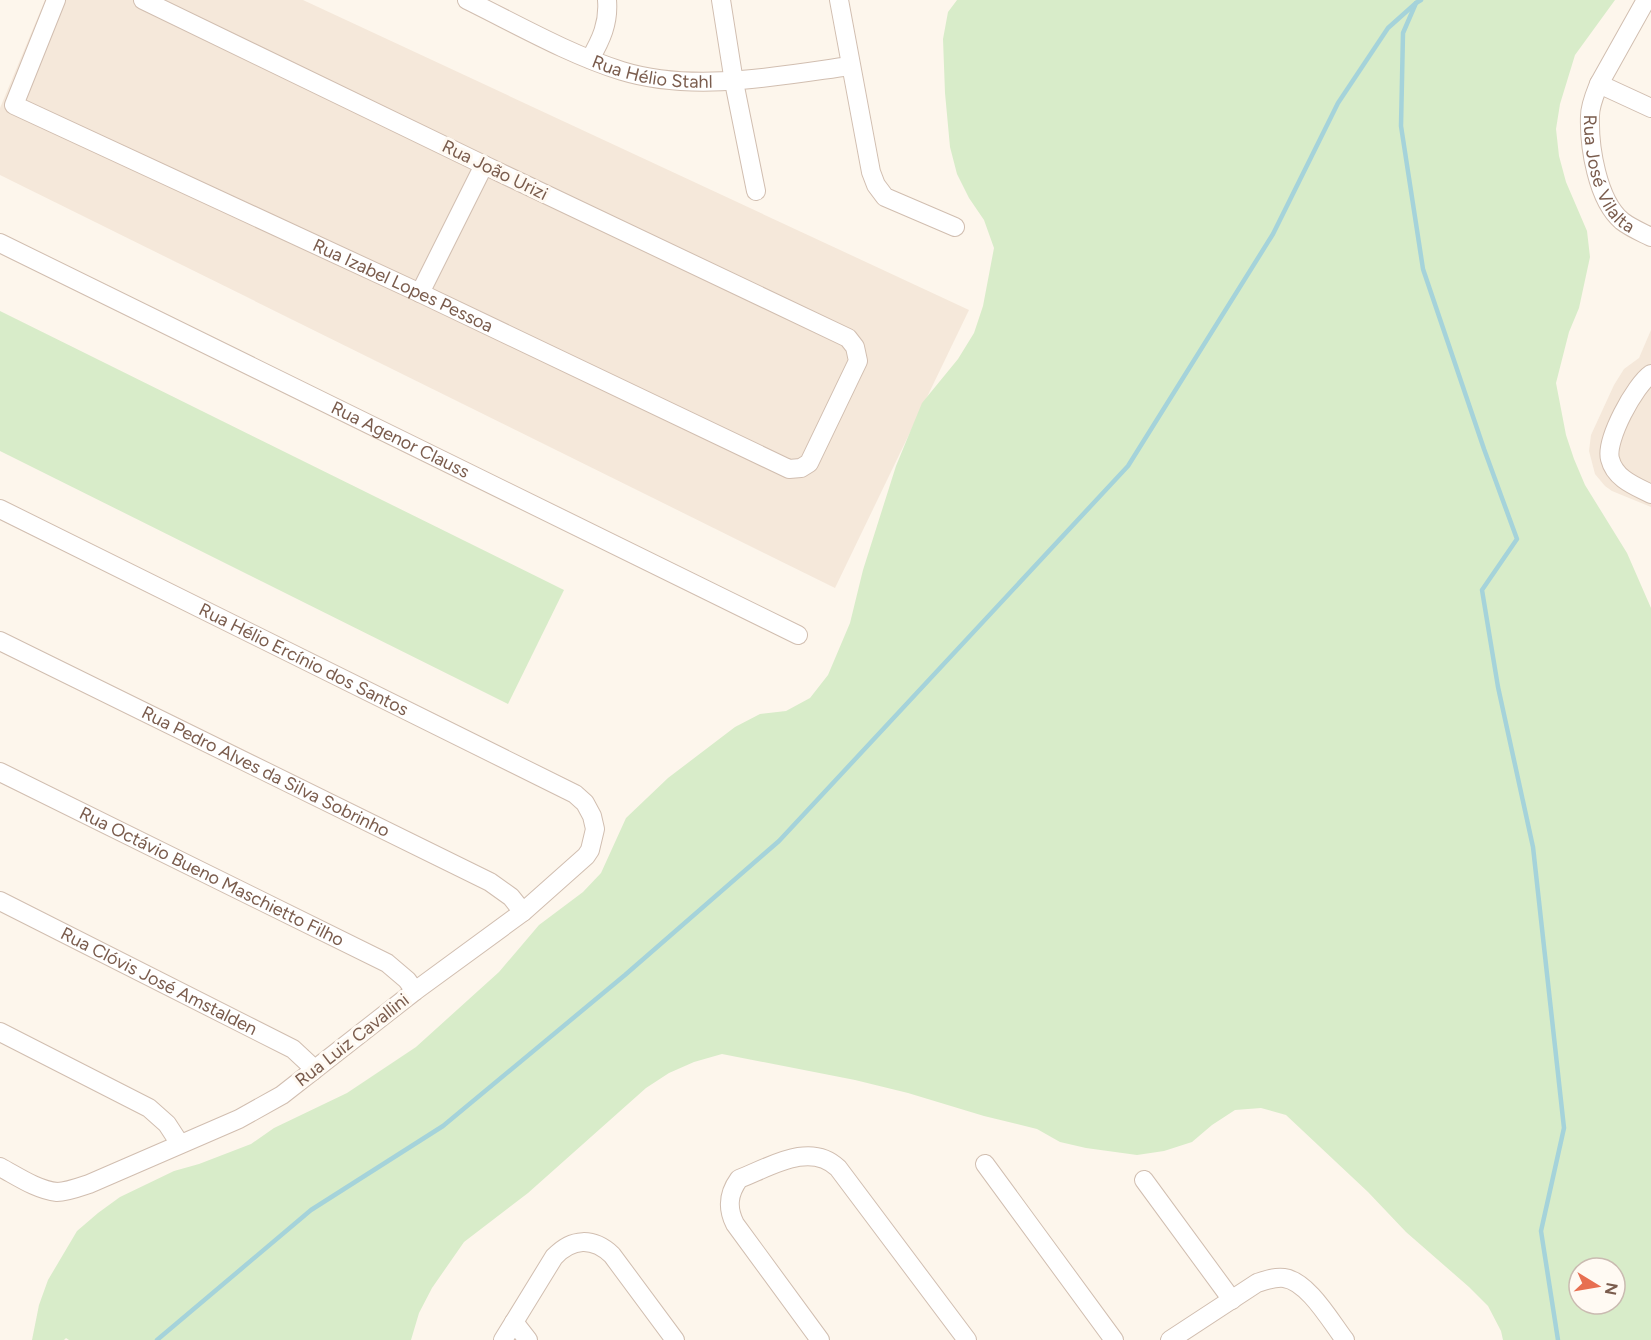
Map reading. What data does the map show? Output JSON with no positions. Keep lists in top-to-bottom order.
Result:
{
  "streets": {
    "street": [
      "Rua Hélio Stahl",
      "Rua José Vilalta",
      "Rua João Urizi",
      "Rua Izabel Lopes Pessoa",
      "Rua Agenor Clauss",
      "Rua Hélio Ercínio dos Santos",
      "Rua Pedro Alves da Silva Sobrinho",
      "Rua Octávio Bueno Maschietto Filho",
      "Rua Clóvis José Amstalden",
      "Rua Luiz Cavallini"
    ]
  },
  "crossings": [
    ["Rua João Urizi", "Rua Izabel Lopes Pessoa"],
    ["Rua Hélio Ercínio dos Santos", "Rua Luiz Cavallini"],
    ["Rua Pedro Alves da Silva Sobrinho", "Rua Luiz Cavallini"],
    ["Rua Octávio Bueno Maschietto Filho", "Rua Luiz Cavallini"],
    ["Rua Clóvis José Amstalden", "Rua Luiz Cavallini"]
  ],
  "north": "right"
}
